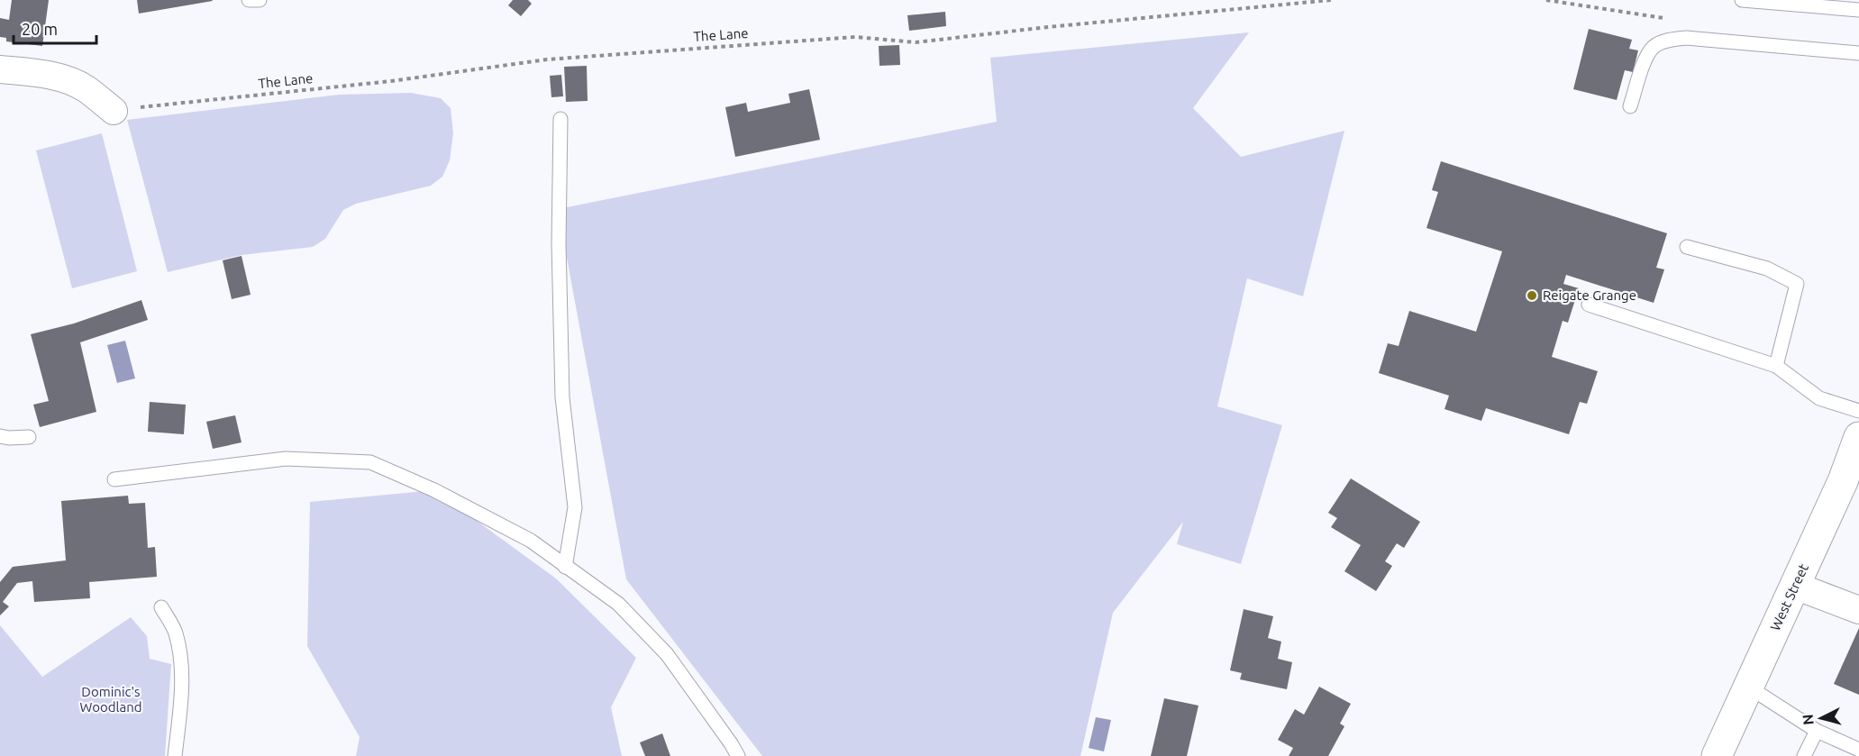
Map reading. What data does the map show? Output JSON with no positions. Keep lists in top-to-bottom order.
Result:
{
  "streets": {
    "main road": ["West Street"],
    "path": ["The Lane"]
  },
  "parks": ["Dominic's Woodland"],
  "places": ["Reigate Grange"],
  "scale_bar": "20 m",
  "north": "left"
}
